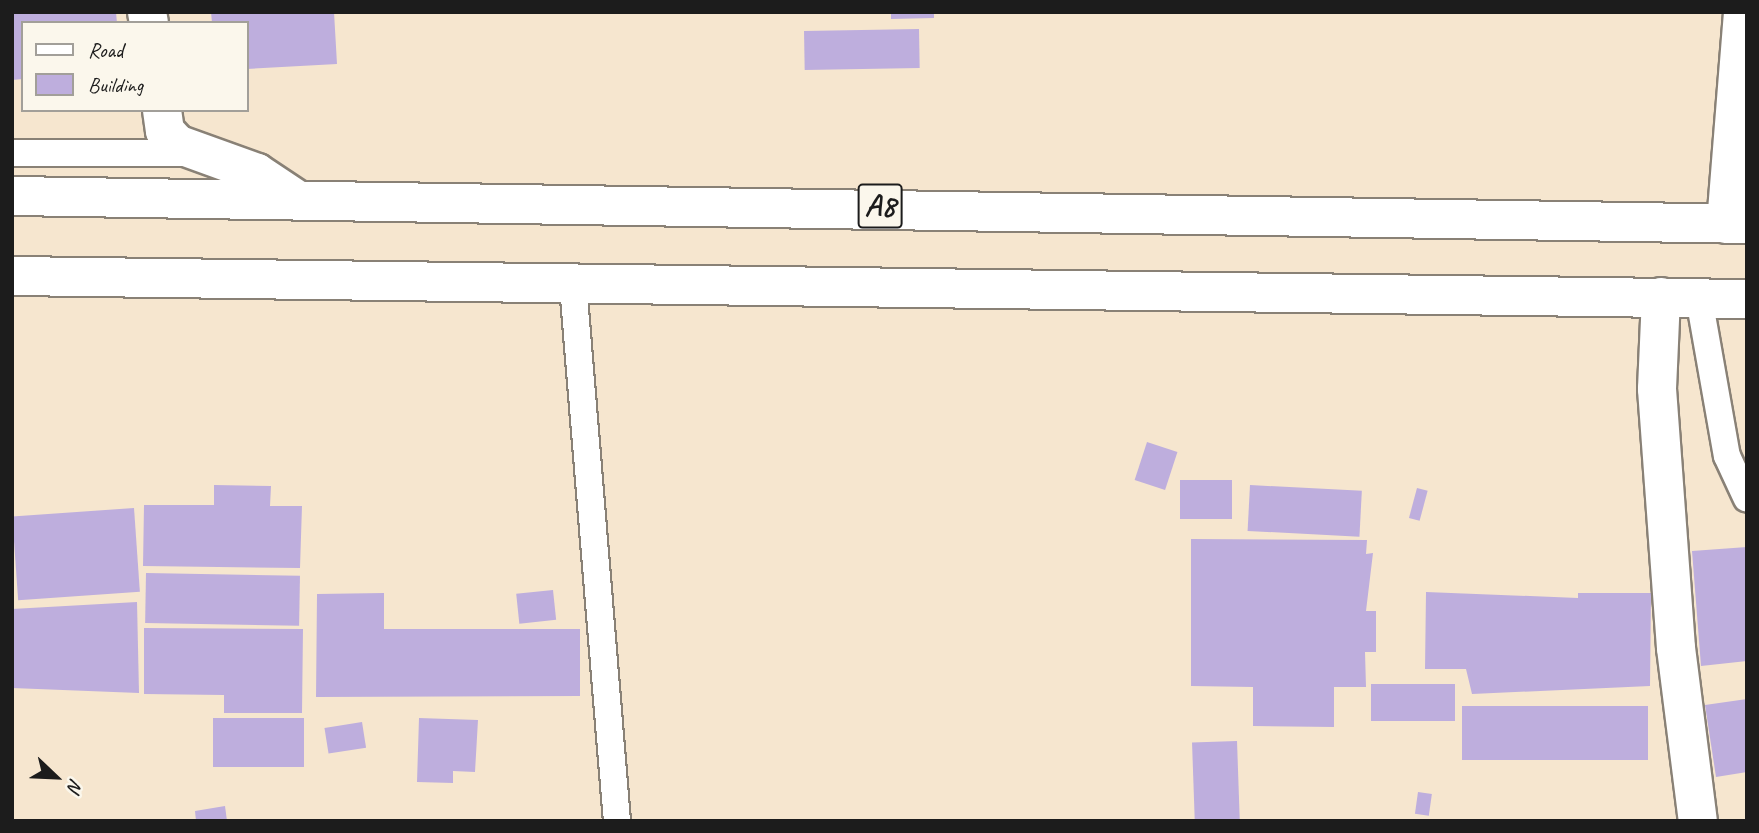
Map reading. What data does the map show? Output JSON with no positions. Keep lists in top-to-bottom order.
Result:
{
  "streets": {
    "main road": ["A8"]
  },
  "legend": ["Road", "Building"],
  "north": "bottom right"
}
